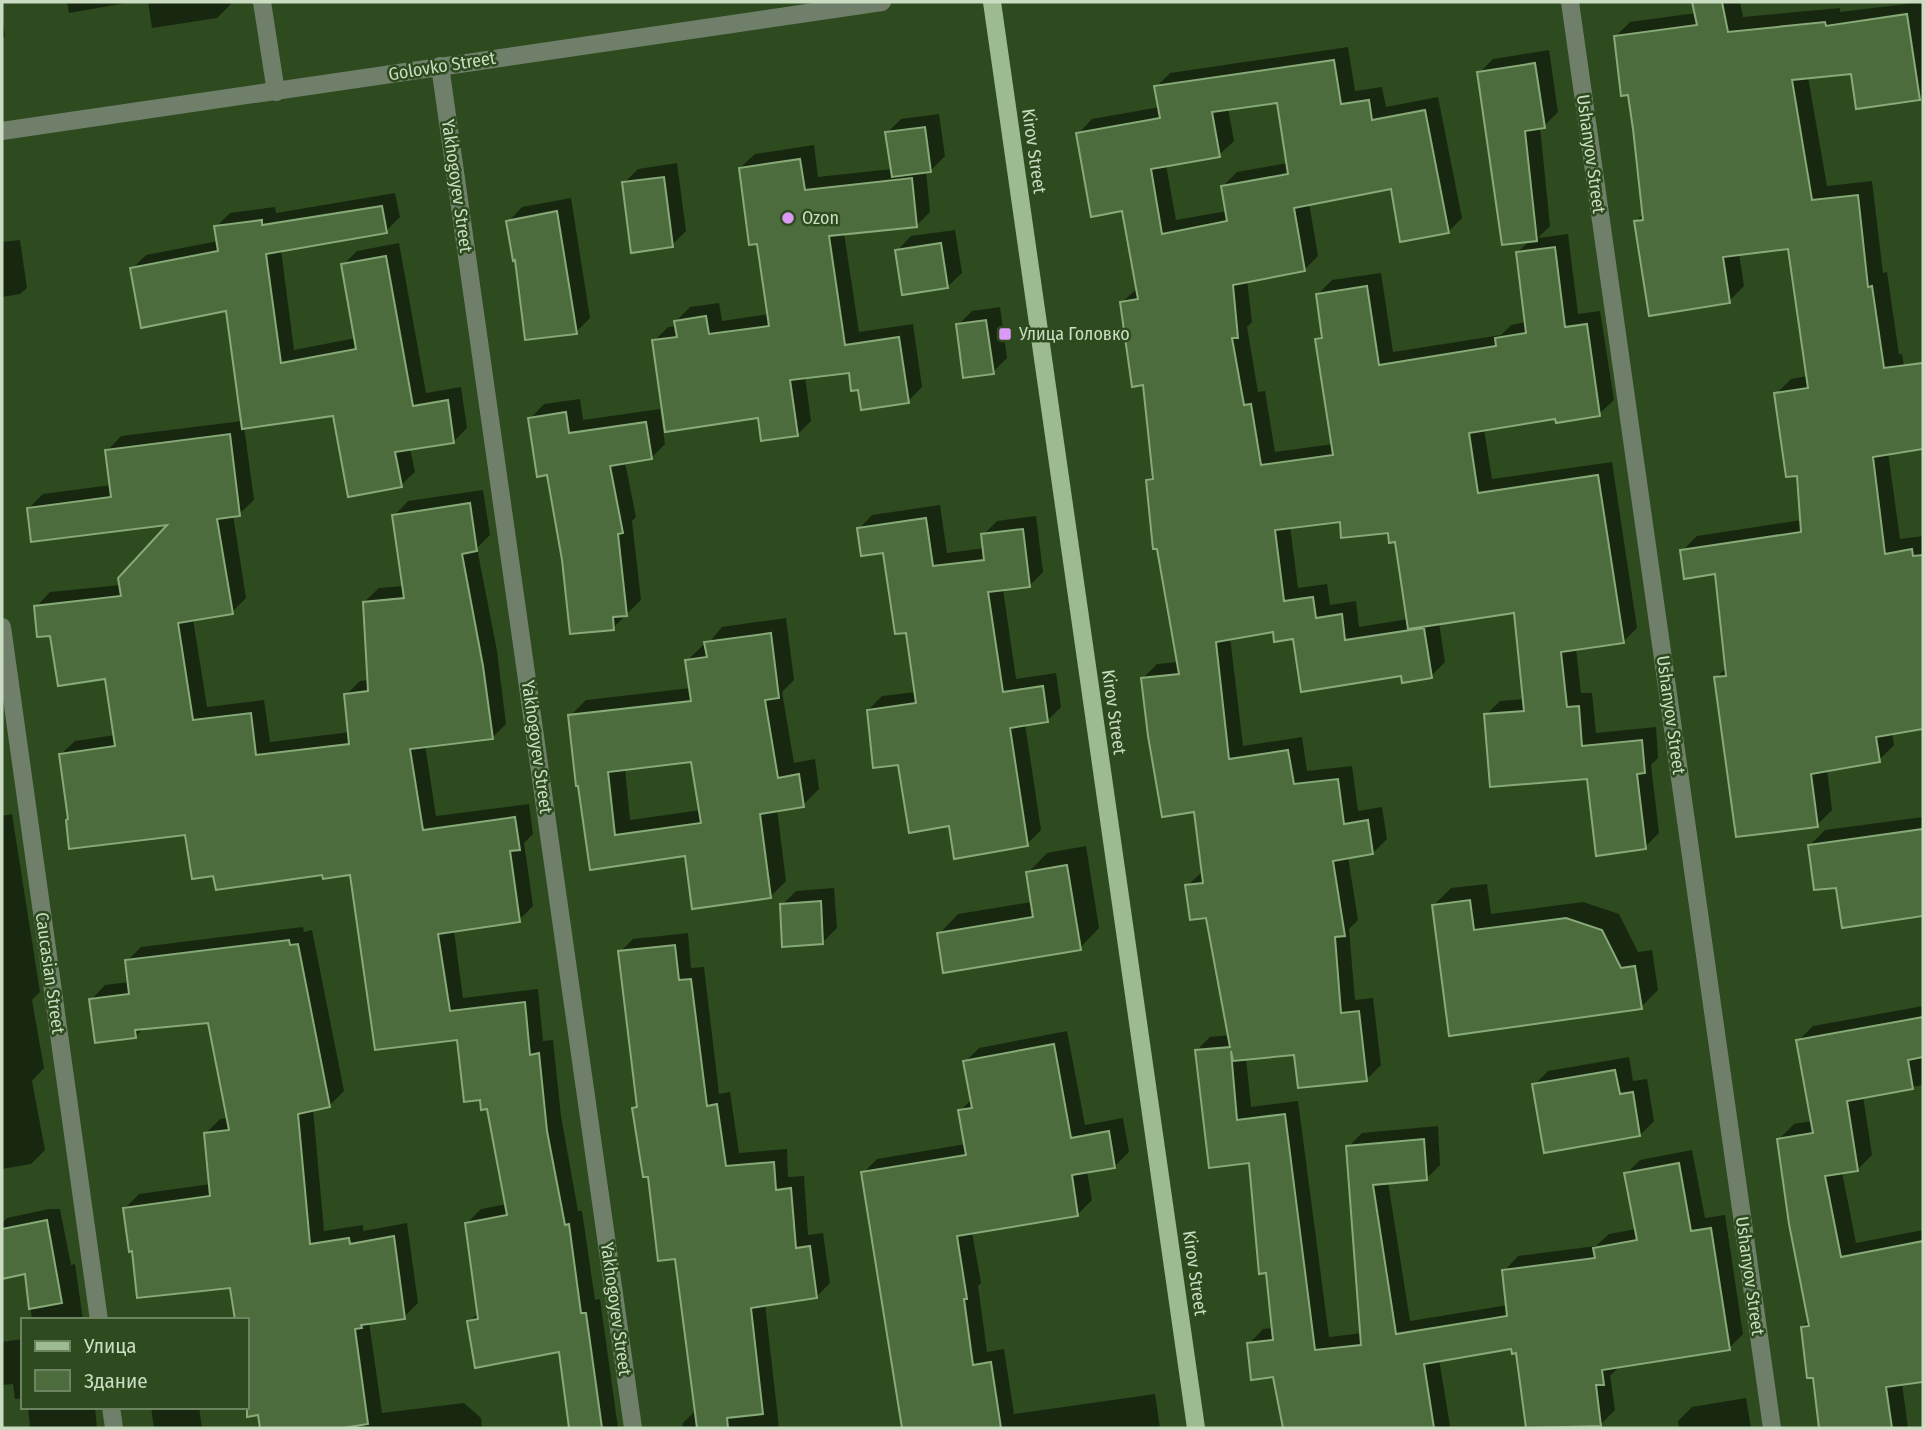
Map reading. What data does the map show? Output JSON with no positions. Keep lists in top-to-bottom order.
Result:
{
  "streets": {
    "main road": ["Kirov Street"],
    "street": [
      "Golovko Street",
      "Ushanyov Street",
      "Yakhogoyev Street",
      "Caucasian Street"
    ]
  },
  "crossings": [
    ["Golovko Street", "Yakhogoyev Street"]
  ],
  "places": {
    "other": ["Ozon"],
    "transit": ["Улица Головко"]
  },
  "legend": ["Улица", "Здание"]
}
